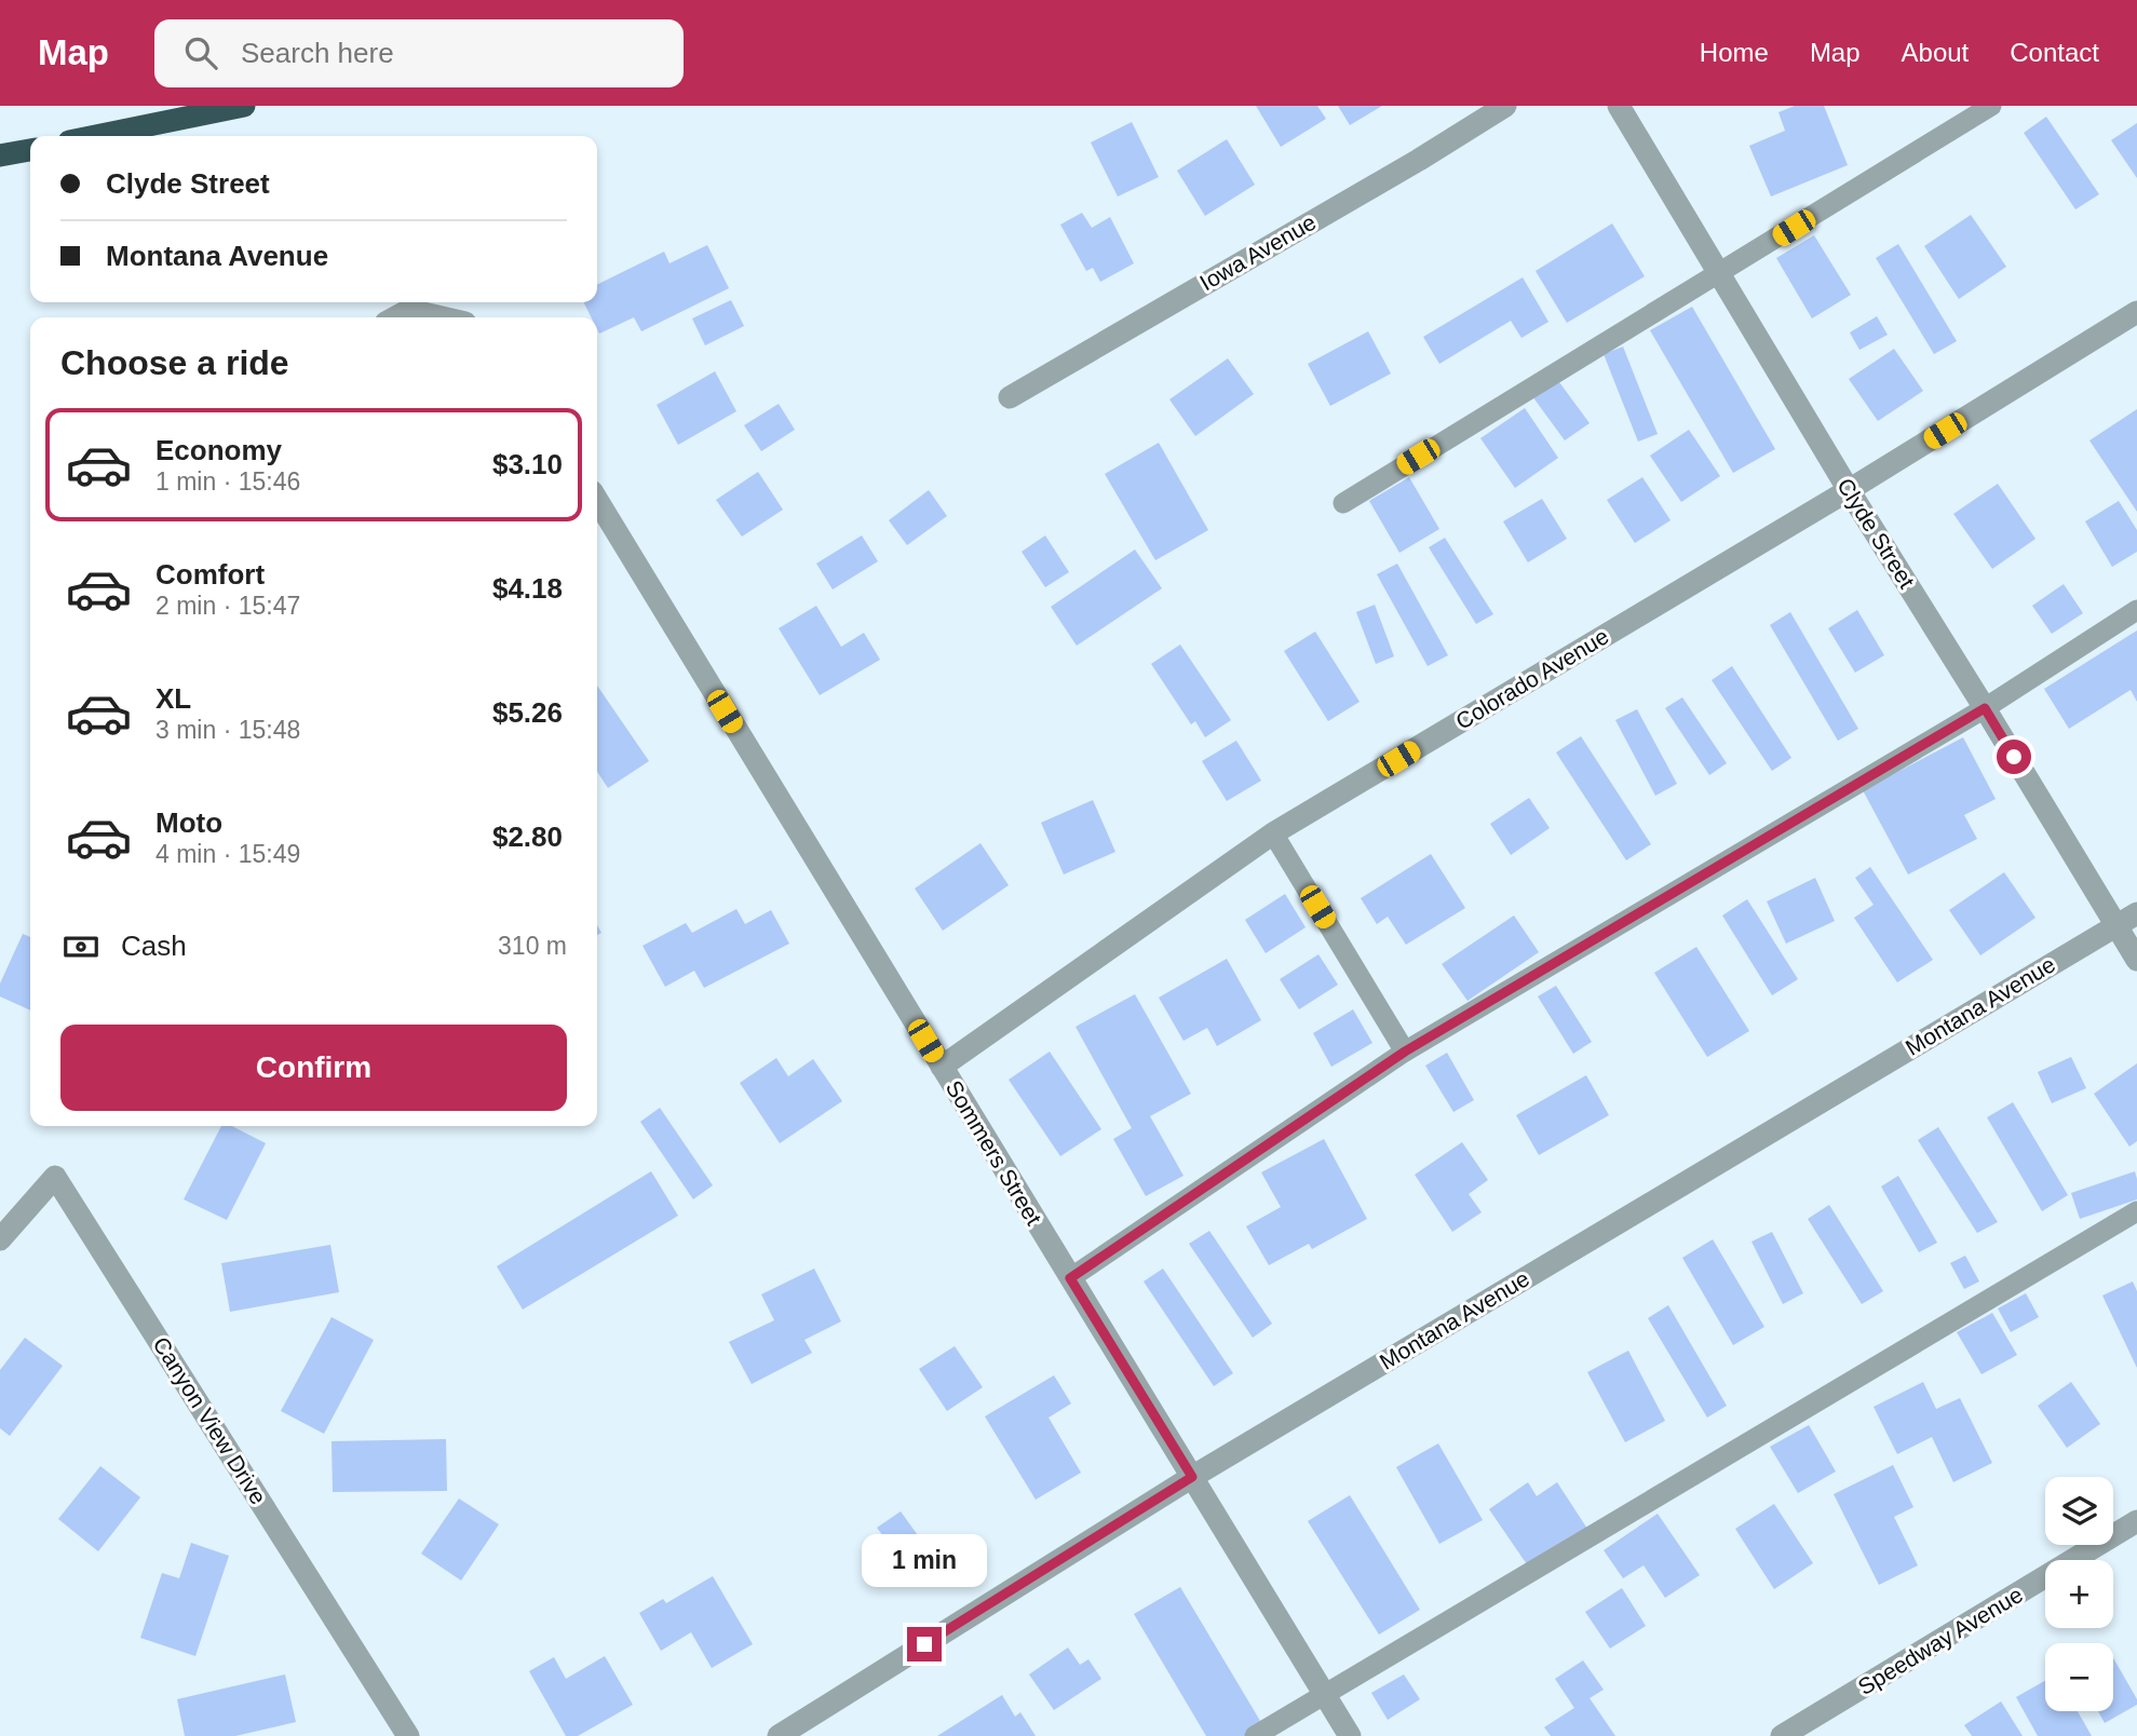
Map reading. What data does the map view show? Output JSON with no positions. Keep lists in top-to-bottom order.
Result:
{
  "streets": {
    "street": [
      "Iowa Avenue",
      "Clyde Street",
      "Colorado Avenue",
      "Montana Avenue",
      "Sommers Street",
      "Canyon View Drive",
      "Speedway Avenue"
    ]
  },
  "crossings": [
    ["Clyde Street", "Colorado Avenue"],
    ["Clyde Street", "Montana Avenue"],
    ["Colorado Avenue", "Sommers Street"],
    ["Montana Avenue", "Sommers Street"]
  ],
  "page": {
    "header": "Map",
    "search": "Search here",
    "nav": [
      "Home",
      "Map",
      "About",
      "Contact"
    ],
    "banner": ["Clyde Street", "Montana Avenue"],
    "heading": "Choose a ride",
    "list": [
      {
        "name": "Economy",
        "note": "1 min · 15:46",
        "value": "$3.10"
      },
      {
        "name": "Comfort",
        "note": "2 min · 15:47",
        "value": "$4.18"
      },
      {
        "name": "XL",
        "note": "3 min · 15:48",
        "value": "$5.26"
      },
      {
        "name": "Moto",
        "note": "4 min · 15:49",
        "value": "$2.80"
      }
    ],
    "pay": ["Cash", "310 m"],
    "buttons": "Confirm",
    "map_buttons": ["+", "−"],
    "bubble": "1 min"
  }
}
